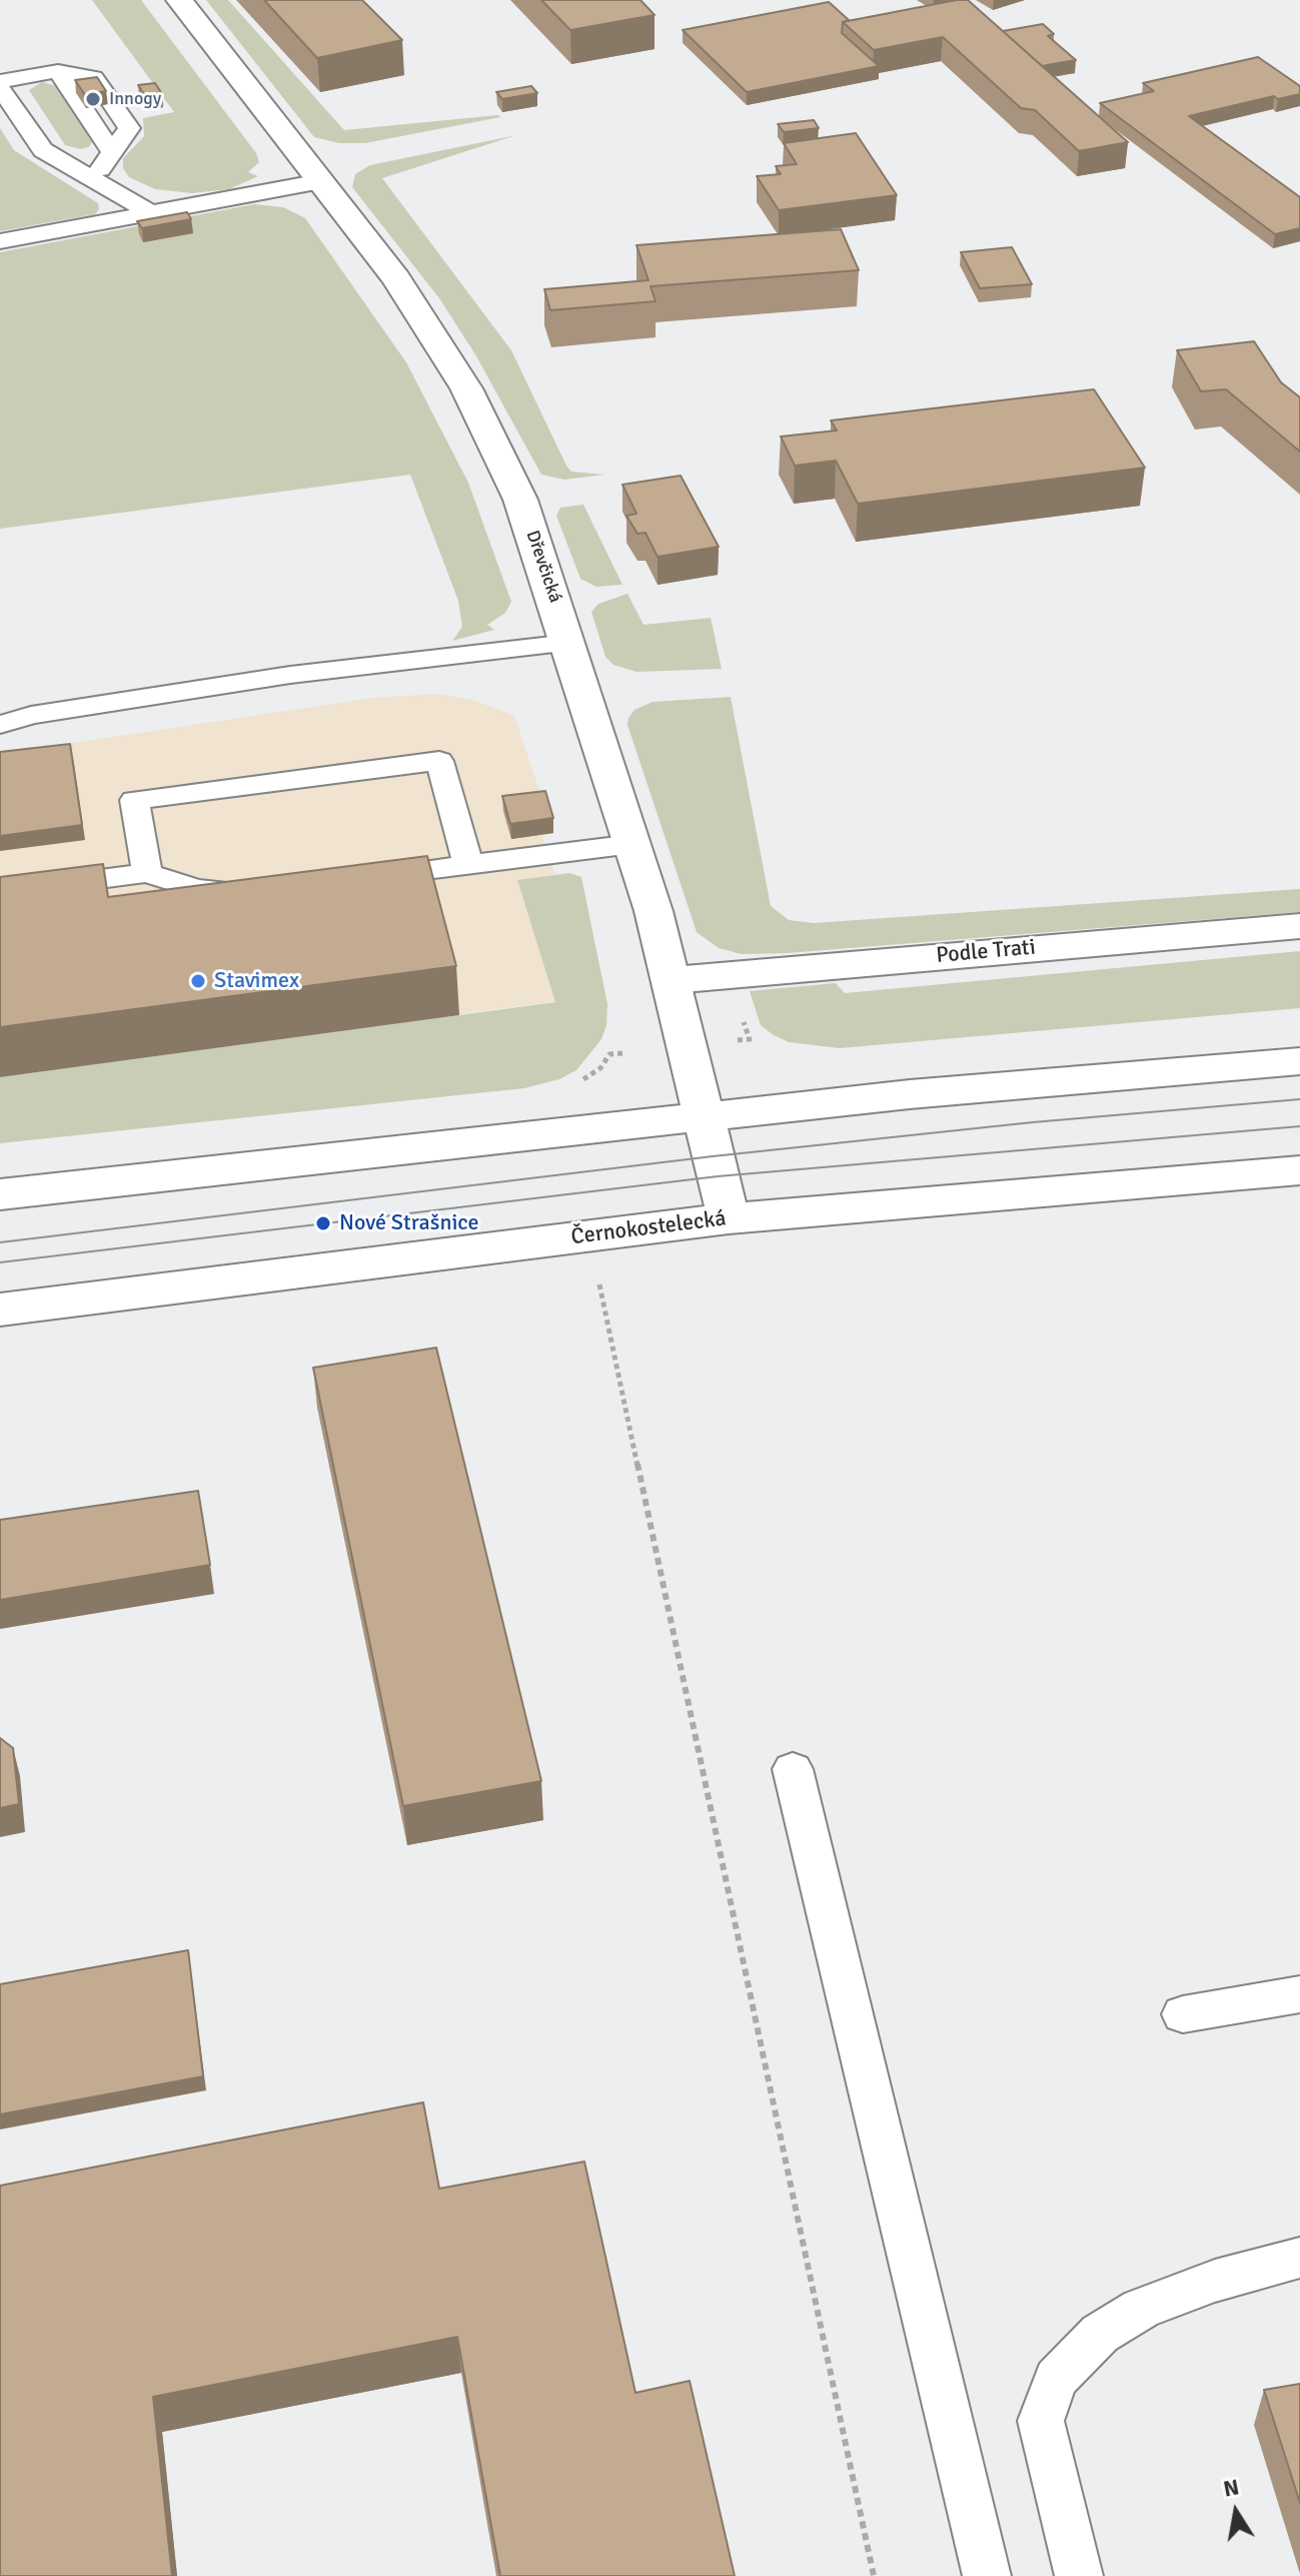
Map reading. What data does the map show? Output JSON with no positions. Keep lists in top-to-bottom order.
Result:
{
  "streets": {
    "main road": ["Dřevčická", "Podle Trati", "Černokostelecká"]
  },
  "crossings": [
    ["Dřevčická", "Podle Trati"],
    ["Dřevčická", "Černokostelecká"]
  ],
  "places": ["Innogy", "Stavimex", "Nové Strašnice"],
  "north": "top"
}
